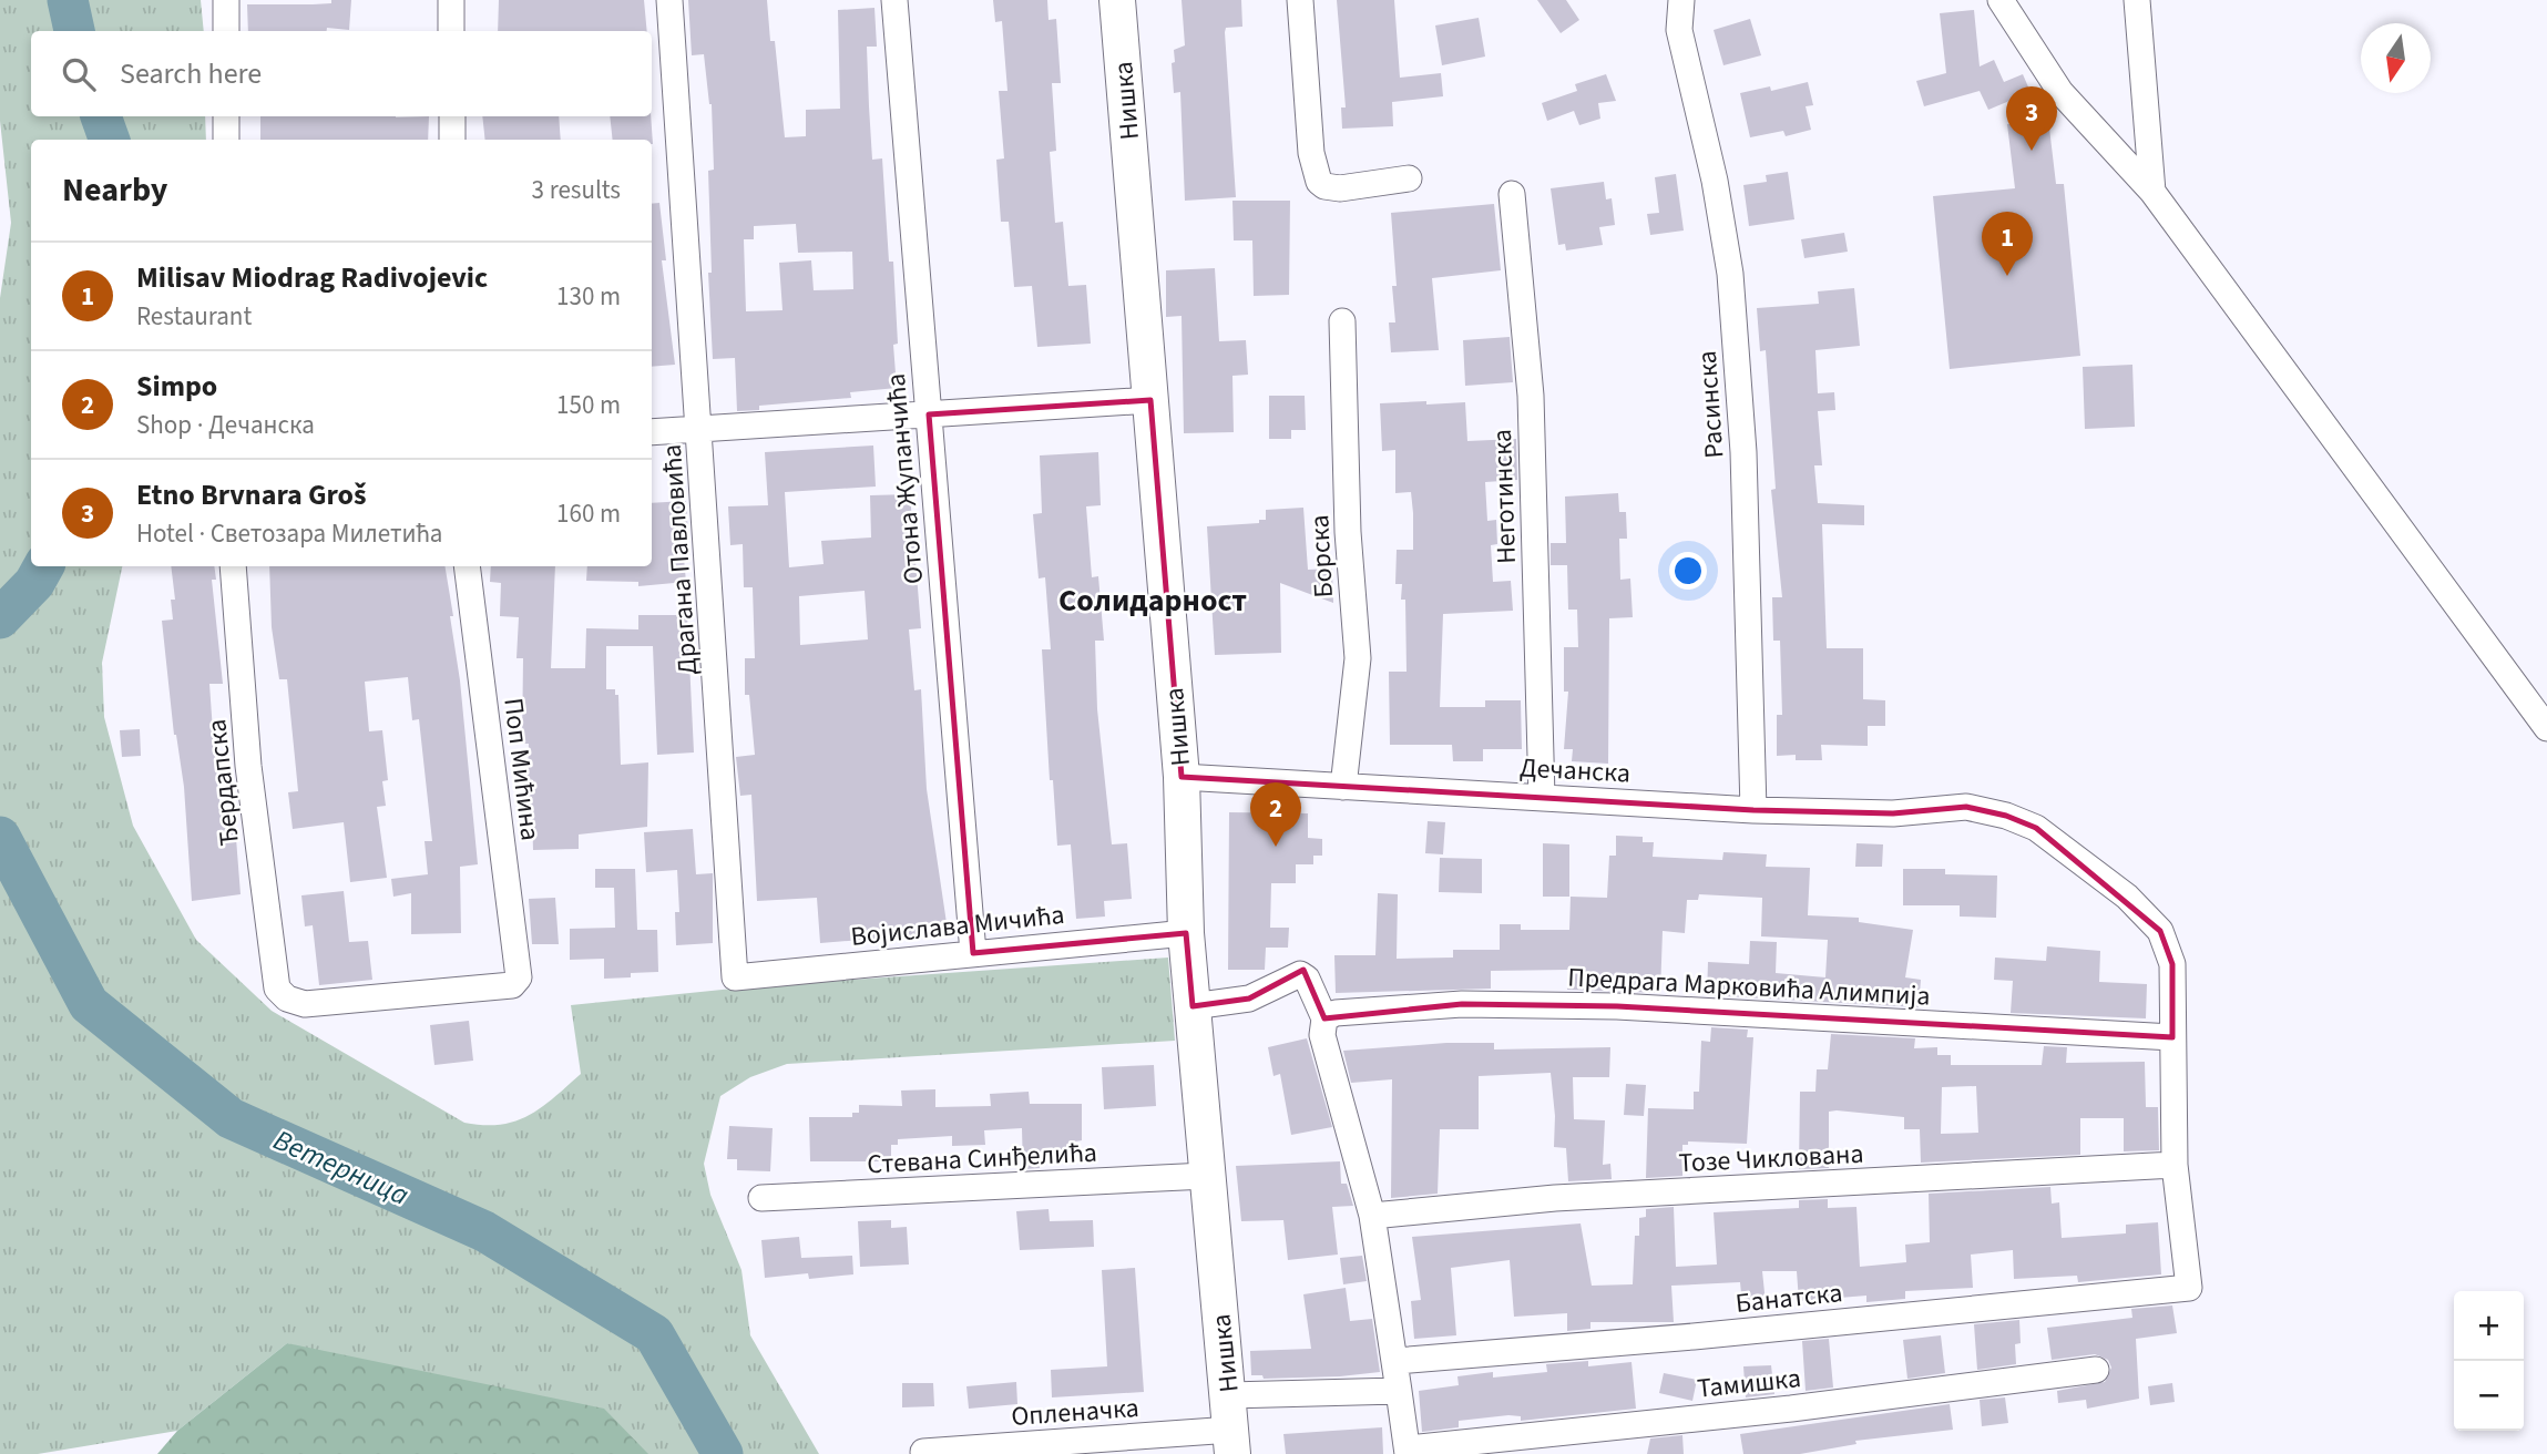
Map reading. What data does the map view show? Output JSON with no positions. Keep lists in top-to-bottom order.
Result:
{
  "streets": {
    "main road": ["Нишка"],
    "street": [
      "Расинска",
      "Отона Жупанчића",
      "Неготинска",
      "Борска",
      "Драгана Павловића",
      "Поп Мићина",
      "Дечанска",
      "Ђердапска",
      "Војислава Мичића",
      "Предрага Марковића Алимпија",
      "Стевана Синђелића",
      "Тозе Чиклована",
      "Банатска",
      "Тамишка",
      "Опленачка"
    ]
  },
  "crossings": [
    ["Нишка", "Дечанска"],
    ["Нишка", "Војислава Мичића"],
    ["Нишка", "Стевана Синђелића"],
    ["Нишка", "Опленачка"],
    ["Расинска", "Дечанска"],
    ["Отона Жупанчића", "Војислава Мичића"],
    ["Неготинска", "Дечанска"],
    ["Борска", "Дечанска"],
    ["Драгана Павловића", "Војислава Мичића"],
    ["Поп Мићина", "Ђердапска"],
    ["Дечанска", "Предрага Марковића Алимпија"],
    ["Дечанска", "Тозе Чиклована"],
    ["Дечанска", "Банатска"]
  ],
  "districts": ["Солидарност"],
  "water": ["Ветерница"],
  "north": "bottom",
  "page": {
    "search": "Search here",
    "pins": ["3", "1", "2"],
    "heading": ["Nearby", "3 results"],
    "list": [
      {
        "mark": "1",
        "name": "Milisav Miodrag Radivojevic",
        "note": "Restaurant",
        "value": "130 m"
      },
      {
        "mark": "2",
        "name": "Simpo",
        "note": "Shop · Дечанска",
        "value": "150 m"
      },
      {
        "mark": "3",
        "name": "Etno Brvnara Groš",
        "note": "Hotel · Светозара Милетића",
        "value": "160 m"
      }
    ],
    "map_buttons": ["+", "−"]
  }
}
